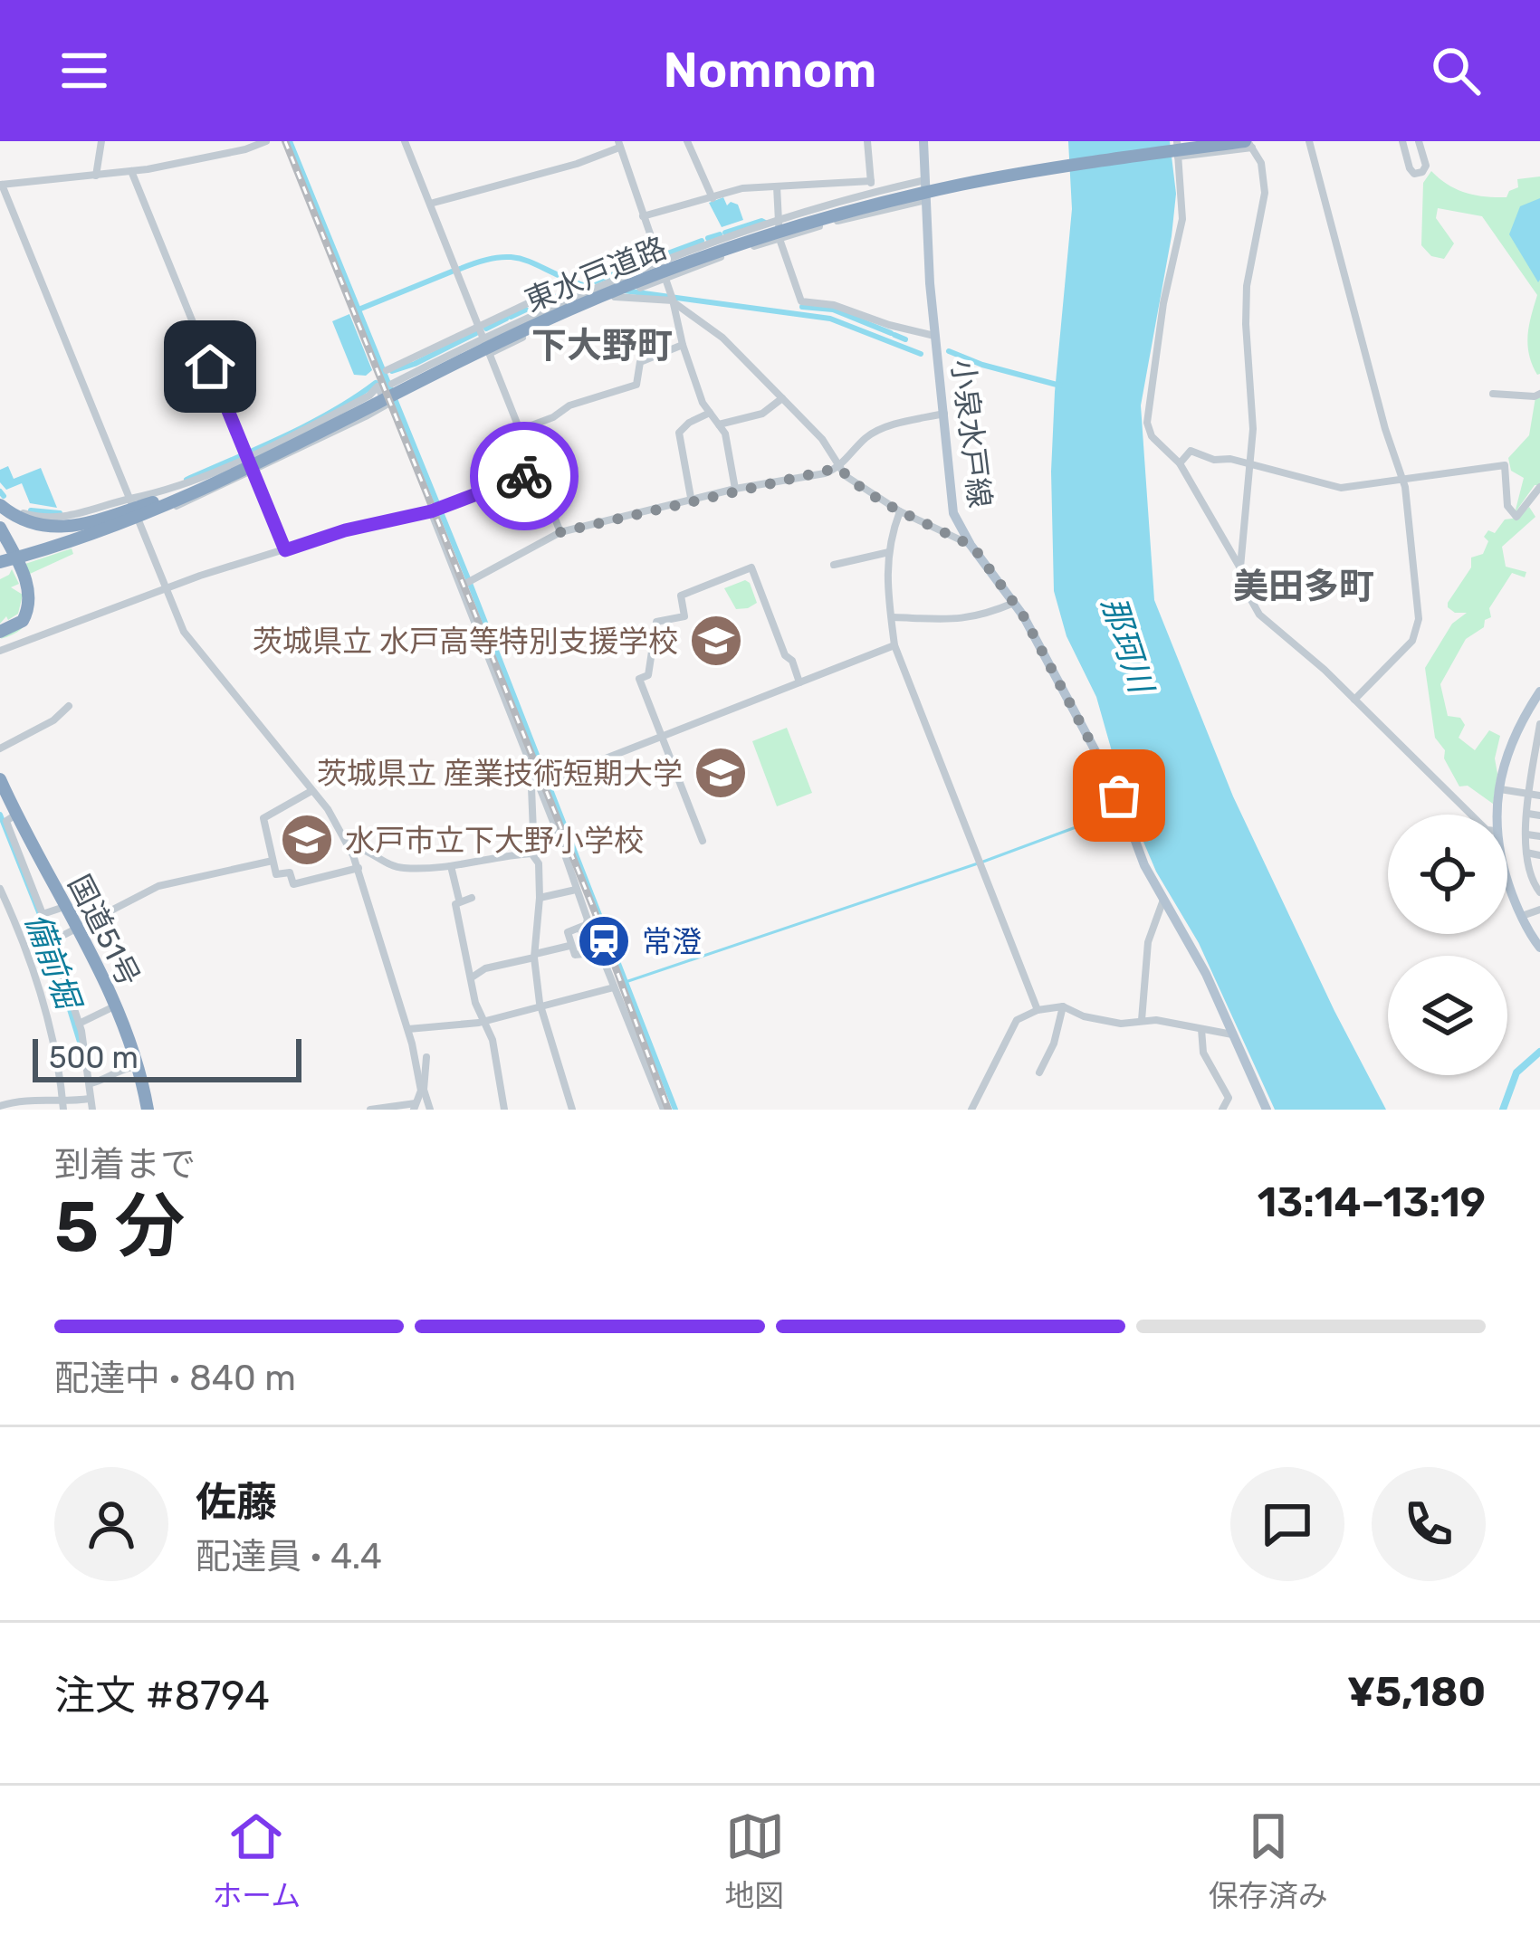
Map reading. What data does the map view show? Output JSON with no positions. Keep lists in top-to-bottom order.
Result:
{
  "streets": {
    "highway": ["東水戸道路", "国道51号"],
    "main road": ["小泉水戸線"]
  },
  "districts": ["下大野町", "美田多町"],
  "water": ["那珂川", "備前堀"],
  "places": {
    "school or university": ["茨城県立 水戸高等特別支援学校", "茨城県立 産業技術短期大学", "水戸市立下大野小学校"],
    "station": ["常澄"]
  },
  "scale_bar": "500 m",
  "page": {
    "header": "Nomnom",
    "scale": "500 m",
    "heading": ["5 分", "到着まで", "13:14–13:19"],
    "panel": [
      "佐藤",
      "配達員 · 4.4",
      "注文 #8794",
      "¥5,180"
    ],
    "bar": "配達中 · 840 m",
    "tabs": ["ホーム", "地図", "保存済み"]
  }
}
